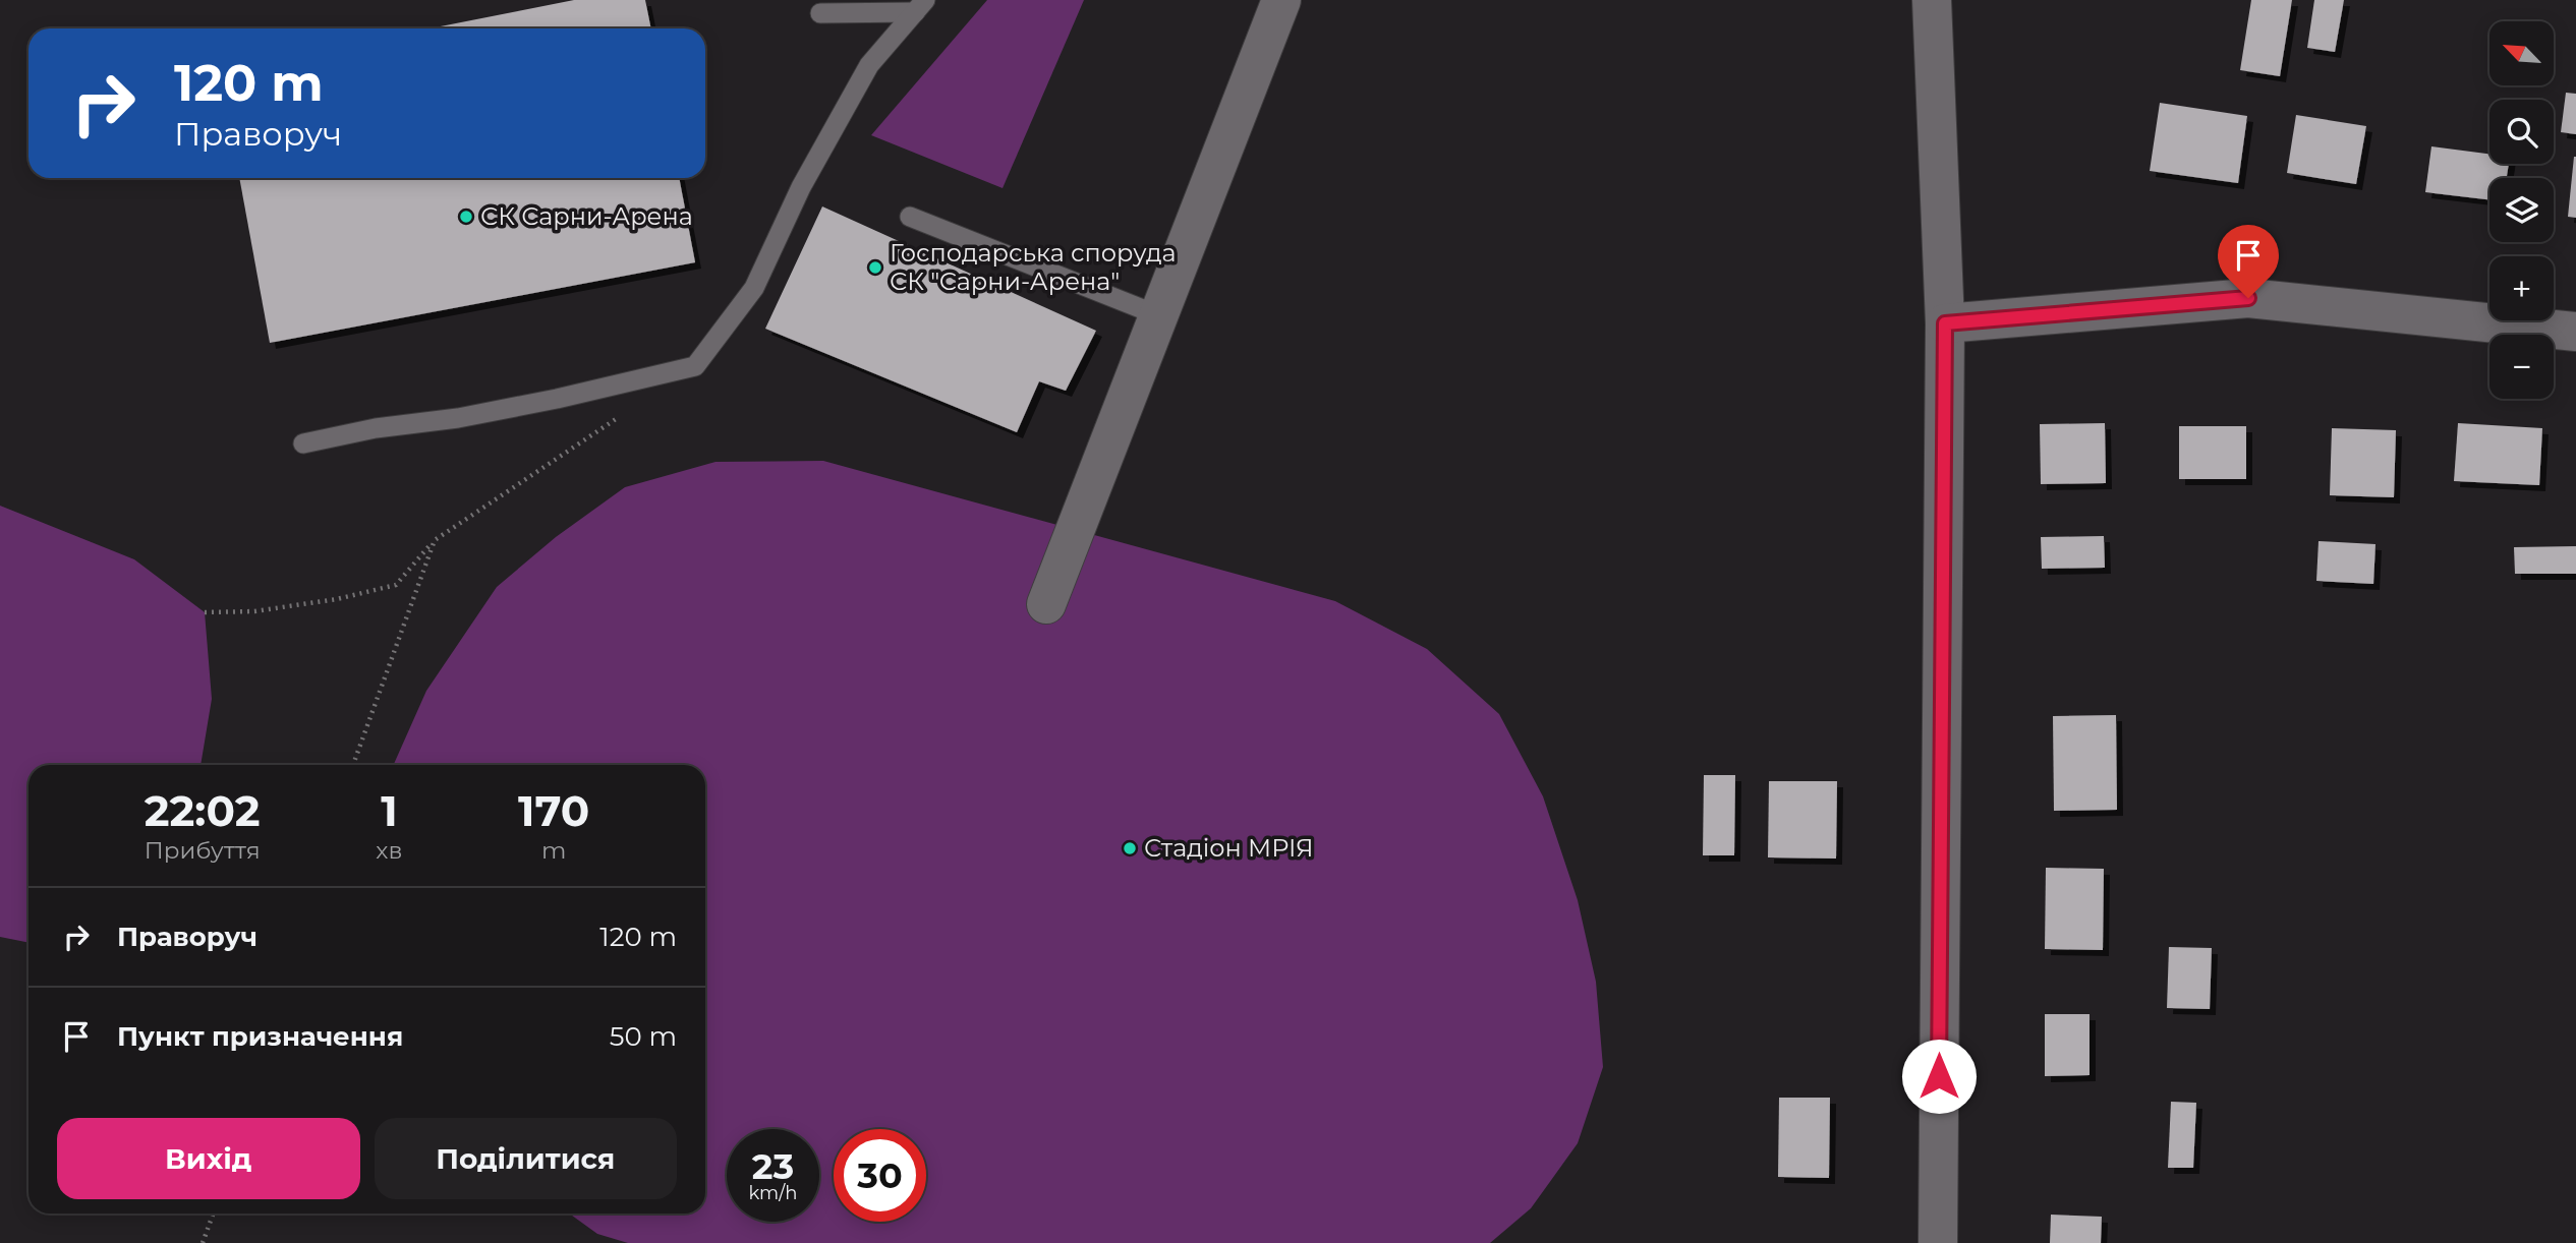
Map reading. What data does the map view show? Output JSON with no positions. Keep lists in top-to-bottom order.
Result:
{
  "places": ["СК Сарни-Арена", "Господарська споруда СК \"Сарни-Арена\"", "Стадіон МРІЯ"],
  "north": "top left",
  "page": {
    "map_buttons": ["+", "−"],
    "turn": ["120 m", "Праворуч"],
    "eta": [
      "22:02",
      "Прибуття",
      "1",
      "хв",
      "170",
      "m"
    ],
    "list": [
      {
        "name": "Праворуч",
        "value": "120 m"
      },
      {
        "name": "Пункт призначення",
        "value": "50 m"
      }
    ],
    "buttons": ["Вихід", "Поділитися"],
    "speed": "23 km/h",
    "limit": "30"
  }
}
